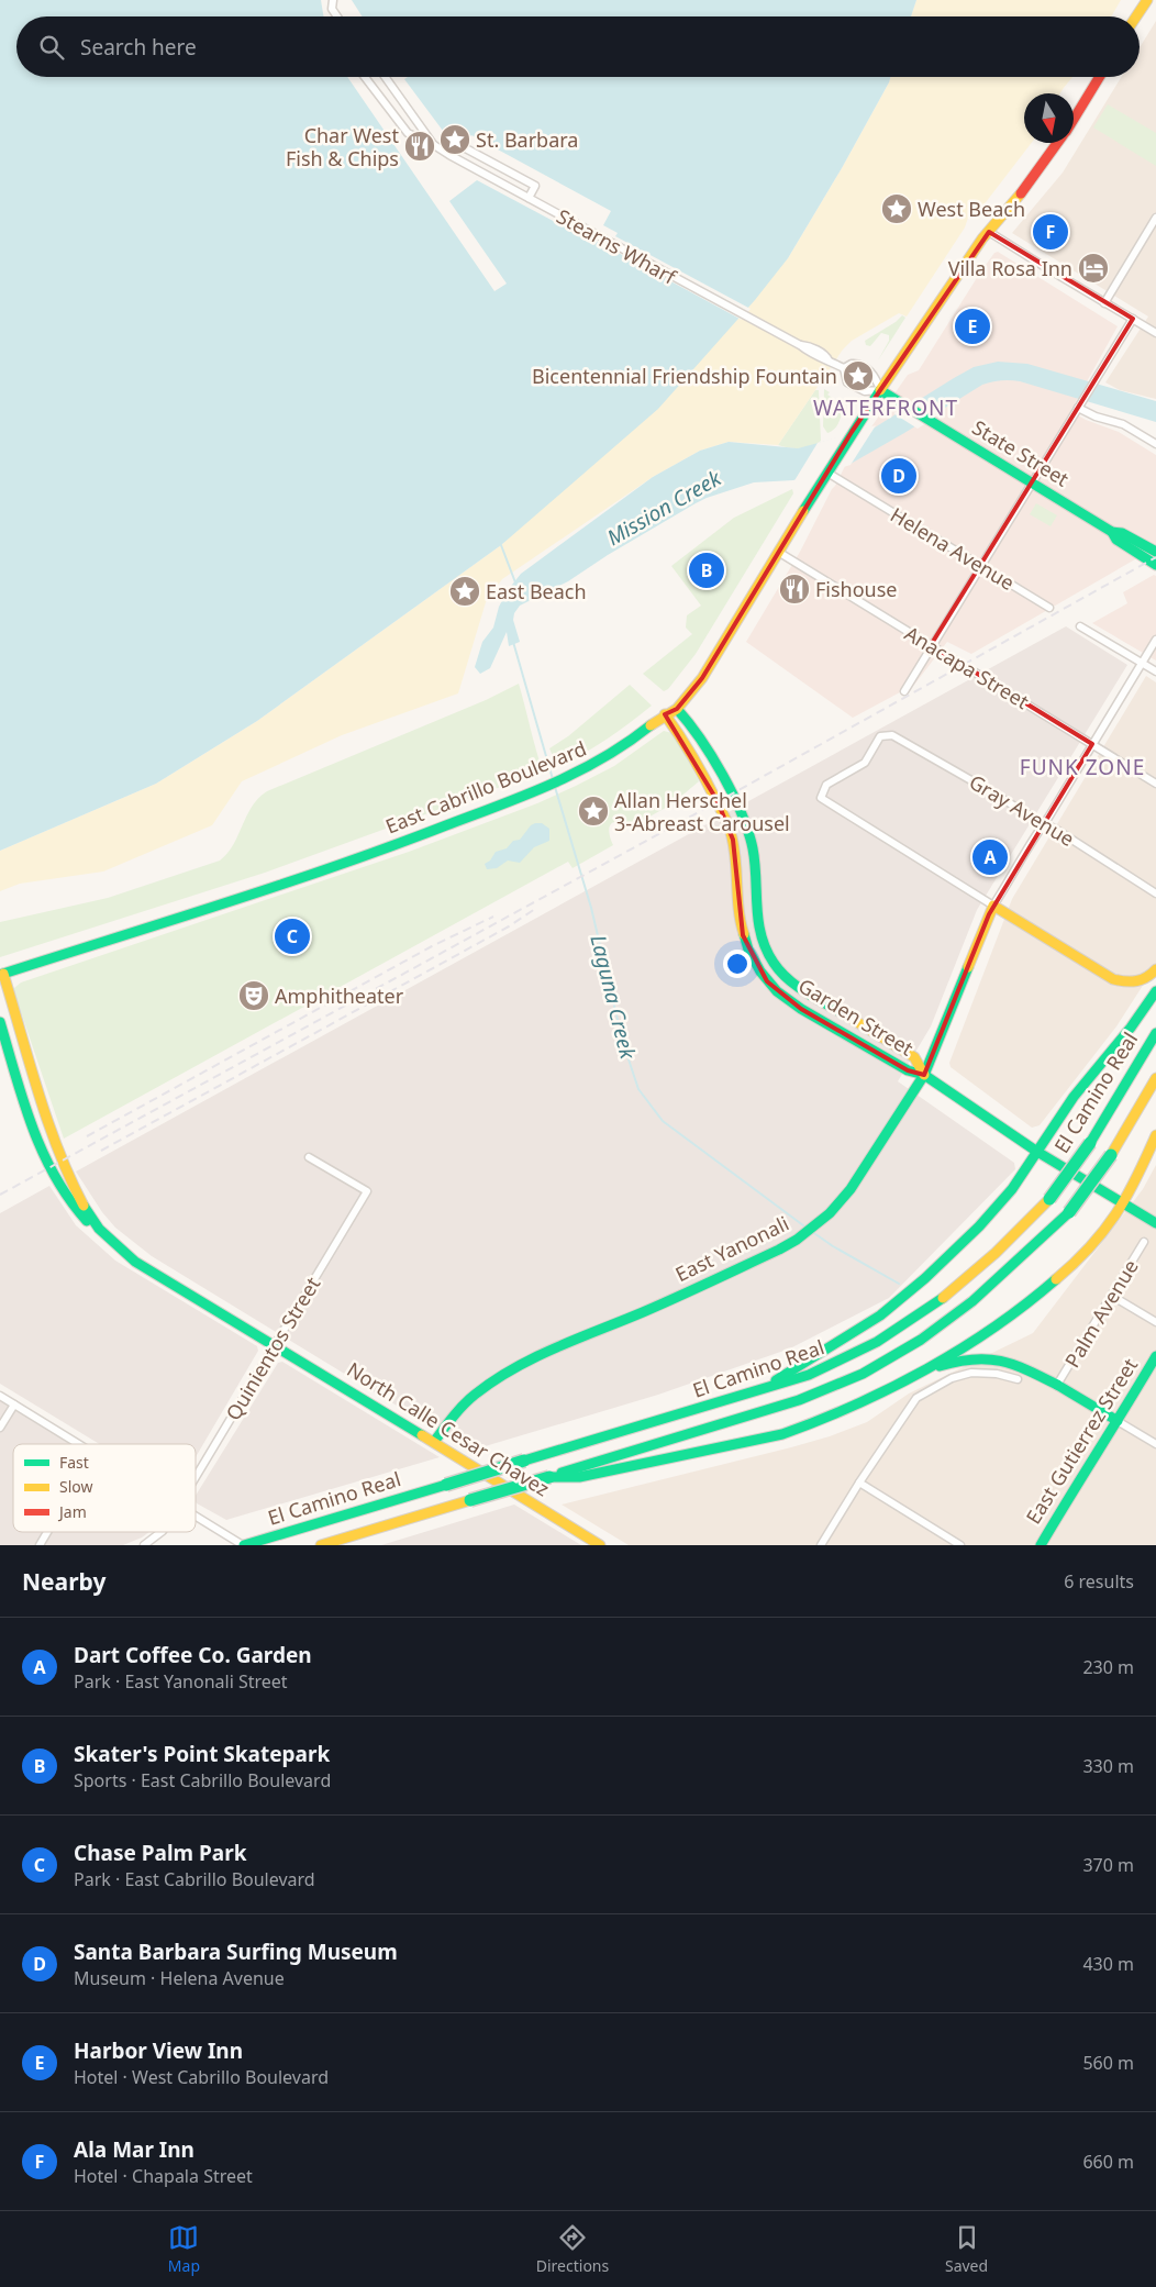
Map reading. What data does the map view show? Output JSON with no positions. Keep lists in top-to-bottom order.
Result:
{
  "streets": {
    "main road": [
      "State Street",
      "East Cabrillo Boulevard",
      "Garden Street",
      "El Camino Real",
      "East Yanonali",
      "North Calle Cesar Chavez",
      "East Gutierrez Street"
    ],
    "street": [
      "Stearns Wharf",
      "Helena Avenue",
      "Anacapa Street",
      "Gray Avenue",
      "Palm Avenue",
      "Quinientos Street"
    ]
  },
  "crossings": [
    ["Stearns Wharf", "State Street"],
    ["Stearns Wharf", "East Cabrillo Boulevard"],
    ["State Street", "East Cabrillo Boulevard"],
    ["Helena Avenue", "East Cabrillo Boulevard"],
    ["Anacapa Street", "East Cabrillo Boulevard"],
    ["East Cabrillo Boulevard", "Garden Street"],
    ["Gray Avenue", "East Yanonali"],
    ["Garden Street", "East Yanonali"],
    ["East Yanonali", "North Calle Cesar Chavez"],
    ["Quinientos Street", "North Calle Cesar Chavez"]
  ],
  "districts": ["WATERFRONT", "FUNK ZONE"],
  "water": ["Mission Creek", "Laguna Creek"],
  "places": {
    "place": [
      "St. Barbara",
      "West Beach",
      "Bicentennial Friendship Fountain",
      "East Beach",
      "Allan Herschel 3-Abreast Carousel"
    ],
    "restaurant": ["Char West Fish & Chips", "Fishouse"],
    "hotel": ["Villa Rosa Inn"],
    "theatre": ["Amphitheater"]
  },
  "legend": ["Fast", "Slow", "Jam"],
  "north": "bottom",
  "page": {
    "search": "Search here",
    "pins": [
      "F",
      "E",
      "D",
      "B",
      "A",
      "C"
    ],
    "heading": ["Nearby", "6 results"],
    "list": [
      {
        "mark": "A",
        "name": "Dart Coffee Co. Garden",
        "note": "Park · East Yanonali Street",
        "value": "230 m"
      },
      {
        "mark": "B",
        "name": "Skater's Point Skatepark",
        "note": "Sports · East Cabrillo Boulevard",
        "value": "330 m"
      },
      {
        "mark": "C",
        "name": "Chase Palm Park",
        "note": "Park · East Cabrillo Boulevard",
        "value": "370 m"
      },
      {
        "mark": "D",
        "name": "Santa Barbara Surfing Museum",
        "note": "Museum · Helena Avenue",
        "value": "430 m"
      },
      {
        "mark": "E",
        "name": "Harbor View Inn",
        "note": "Hotel · West Cabrillo Boulevard",
        "value": "560 m"
      },
      {
        "mark": "F",
        "name": "Ala Mar Inn",
        "note": "Hotel · Chapala Street",
        "value": "660 m"
      }
    ],
    "nav": ["Map", "Directions", "Saved"]
  }
}
